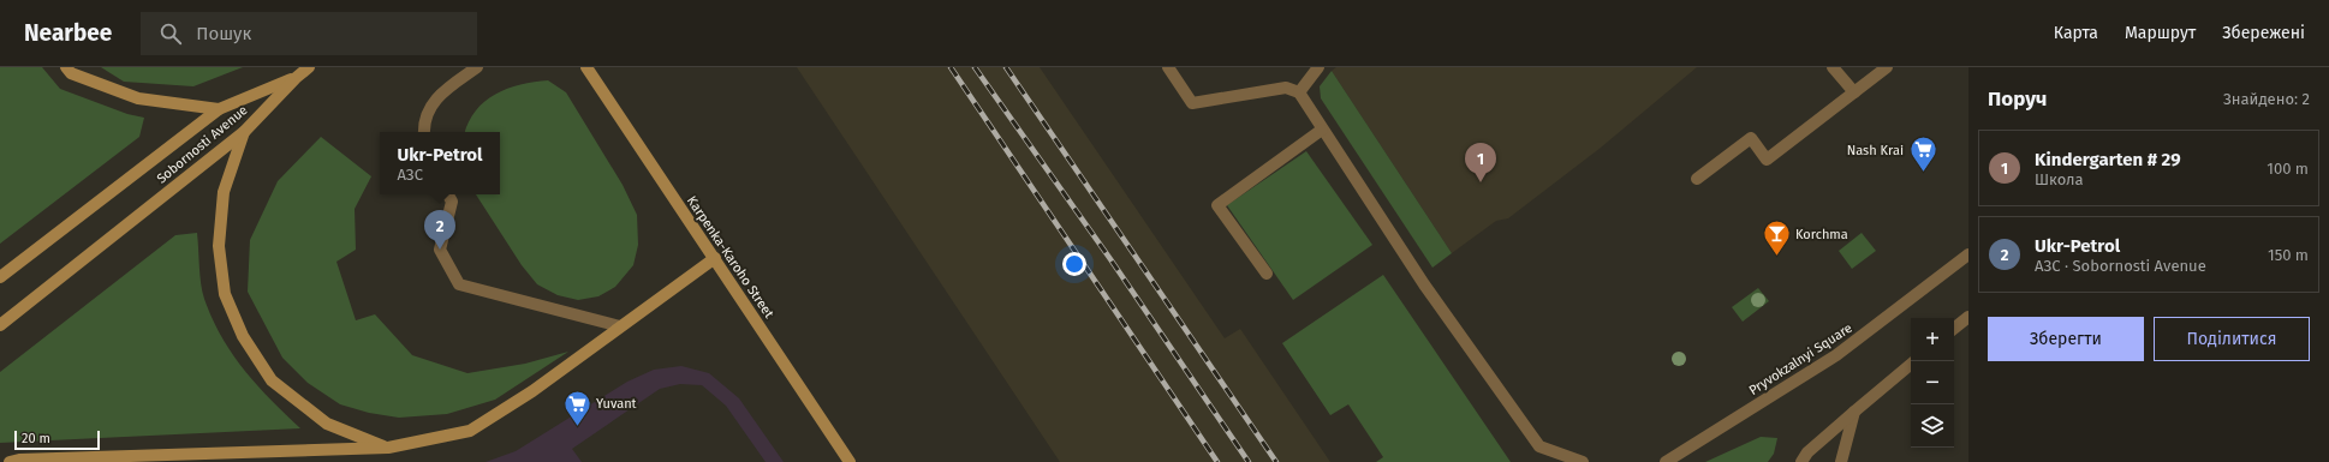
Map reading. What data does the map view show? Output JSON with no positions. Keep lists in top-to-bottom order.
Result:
{
  "streets": {
    "main road": ["Sobornosti Avenue", "Karpenka-Karoho Street"],
    "street": ["Pryvokzalnyi Square"]
  },
  "places": {
    "supermarket": ["Nash Krai", "Yuvant"],
    "bar": ["Korchma"]
  },
  "scale_bar": "20 m",
  "page": {
    "header": "Nearbee",
    "search": "Пошук",
    "nav": ["Карта", "Маршрут", "Збережені"],
    "heading": ["Поруч", "Знайдено: 2"],
    "list": [
      {
        "mark": "1",
        "name": "Kindergarten # 29",
        "note": "Школа",
        "value": "100 m"
      },
      {
        "mark": "2",
        "name": "Ukr-Petrol",
        "note": "АЗС · Sobornosti Avenue",
        "value": "150 m"
      }
    ],
    "popup": ["Ukr-Petrol", "АЗС"],
    "pins": ["1", "2"],
    "buttons": ["Зберегти", "Поділитися"],
    "map_buttons": ["+", "−"],
    "scale": "20 m"
  }
}
